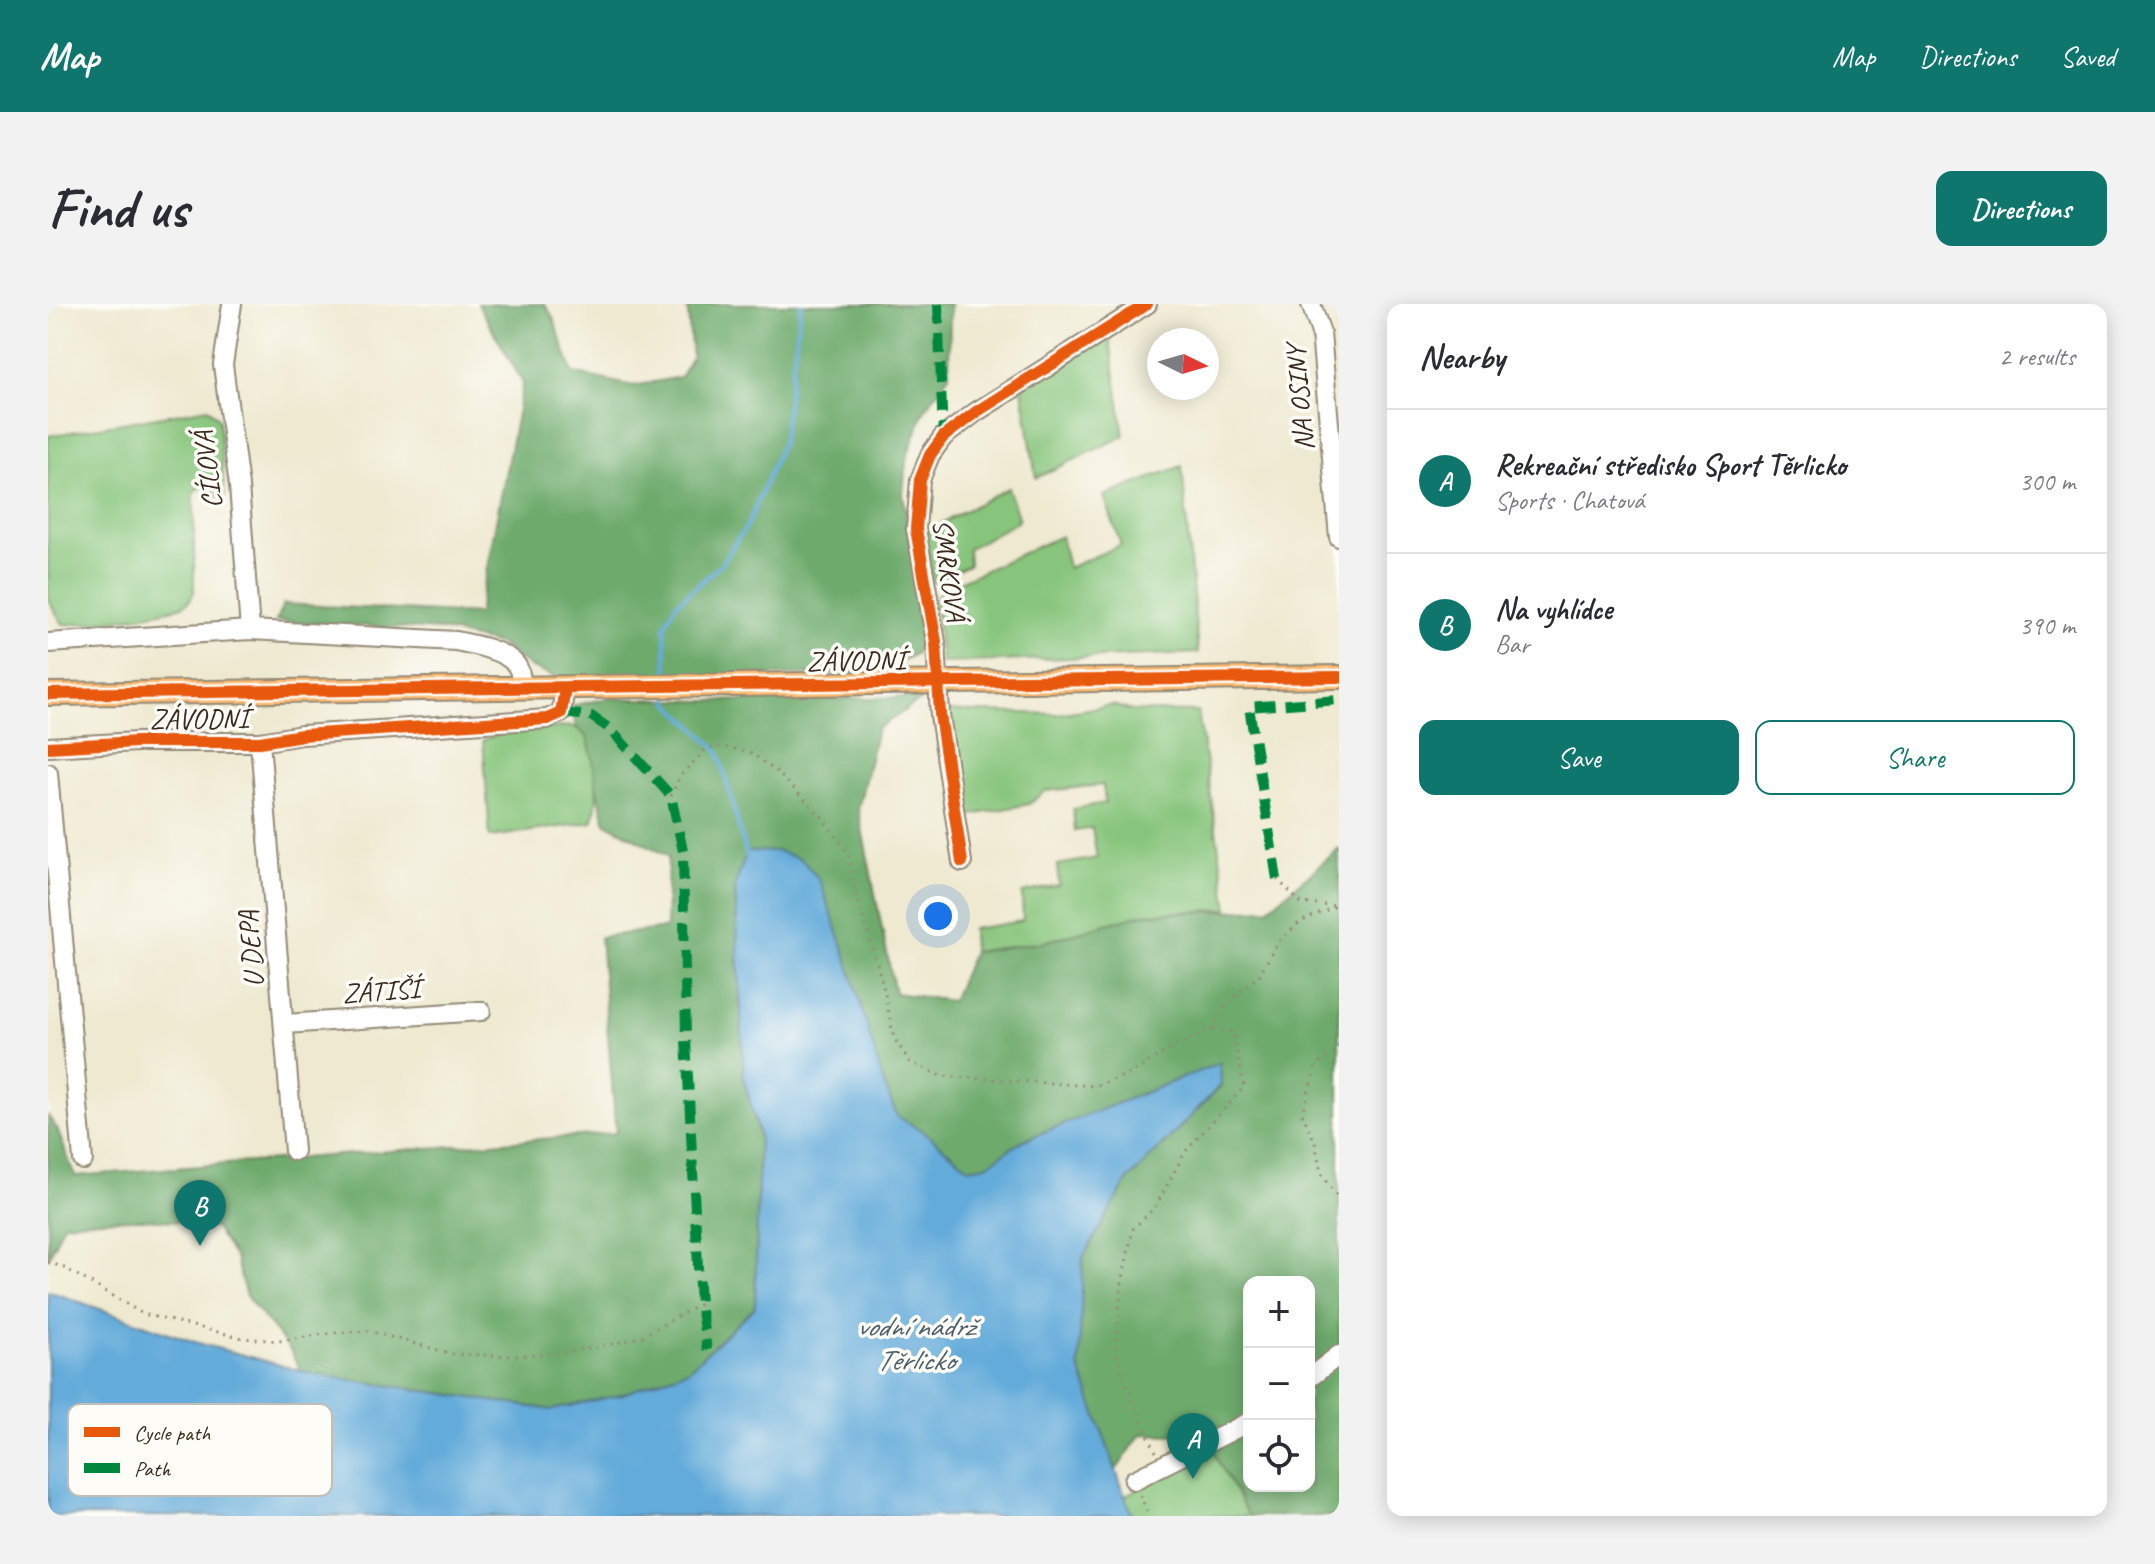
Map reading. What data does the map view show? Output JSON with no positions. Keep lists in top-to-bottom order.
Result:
{
  "streets": {
    "main road": ["ZÁVODNÍ"],
    "street": [
      "NA OSINY",
      "CÍLOVÁ",
      "SMRKOVÁ",
      "U DEPA",
      "ZÁTIŠÍ"
    ]
  },
  "crossings": [
    ["SMRKOVÁ", "ZÁVODNÍ"],
    ["ZÁVODNÍ", "U DEPA"],
    ["U DEPA", "ZÁTIŠÍ"]
  ],
  "water": ["vodní nádrž Těrlicko"],
  "legend": ["Cycle path", "Path"],
  "north": "right",
  "page": {
    "header": "Map",
    "nav": ["Map", "Directions", "Saved"],
    "buttons": [
      "Directions",
      ["Save", "Share"]
    ],
    "title": "Find us",
    "heading": ["Nearby", "2 results"],
    "list": [
      {
        "mark": "A",
        "name": "Rekreační středisko Sport Těrlicko",
        "note": "Sports · Chatová",
        "value": "300 m"
      },
      {
        "mark": "B",
        "name": "Na vyhlídce",
        "note": "Bar",
        "value": "390 m"
      }
    ],
    "pins": ["B", "A"],
    "map_buttons": ["+", "−"]
  }
}
